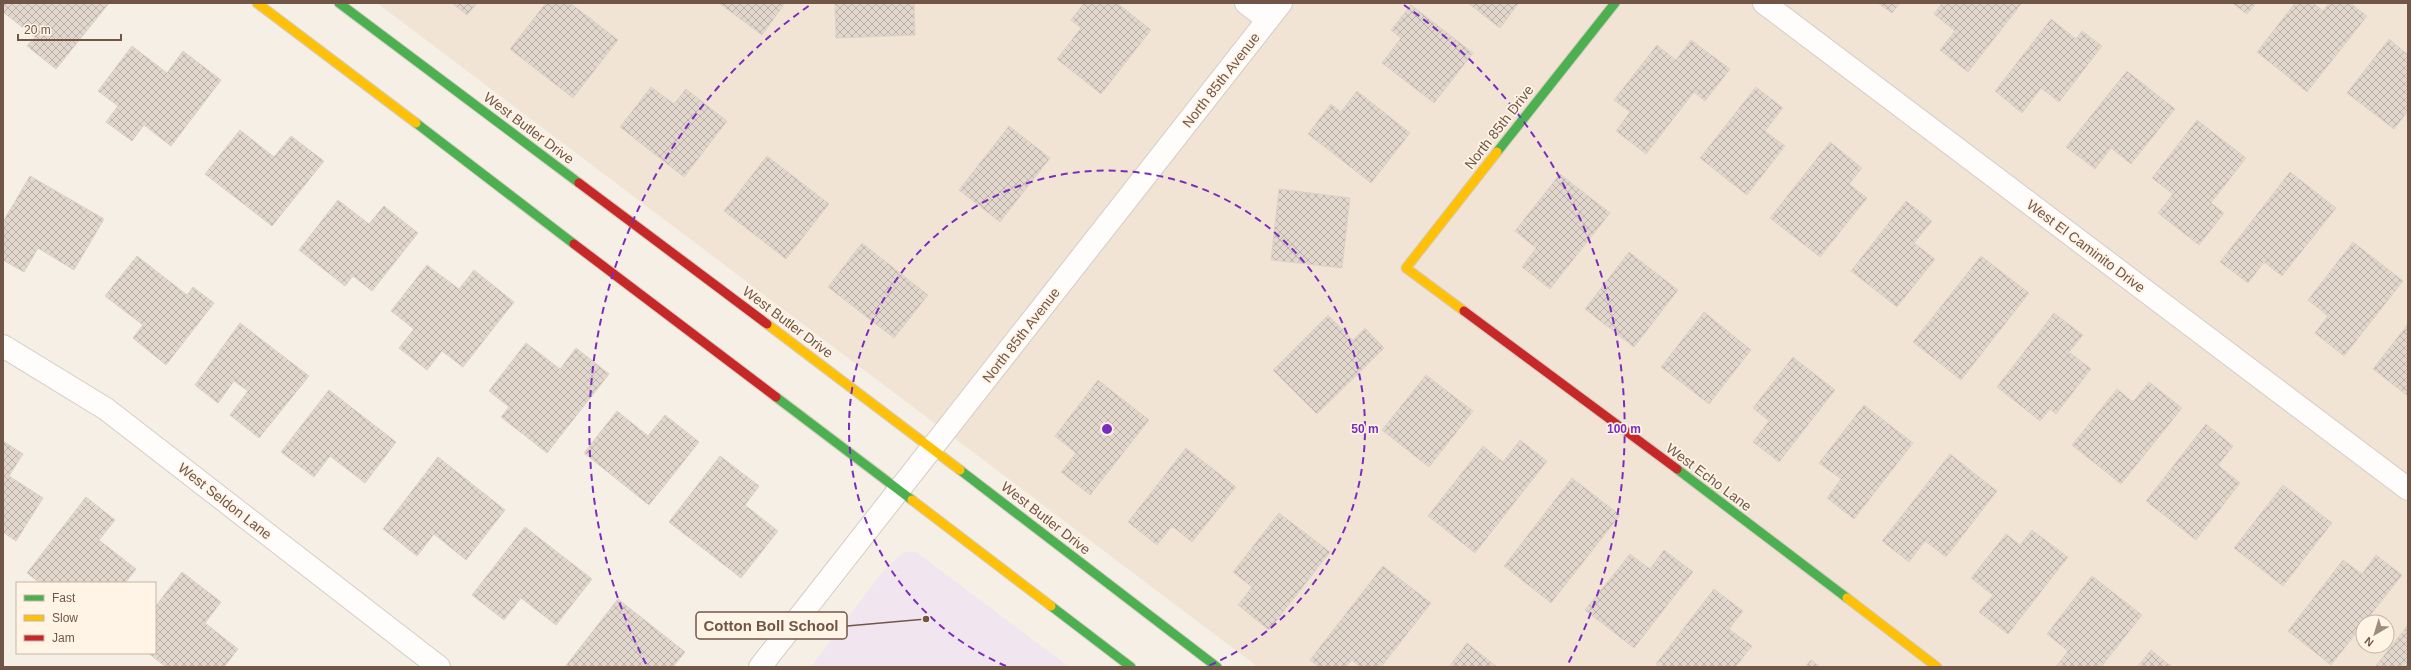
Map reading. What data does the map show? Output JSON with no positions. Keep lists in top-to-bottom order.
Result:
{
  "streets": {
    "street": [
      "North 85th Avenue",
      "North 85th Drive",
      "West Butler Drive",
      "West El Caminito Drive",
      "West Echo Lane",
      "West Seldon Lane"
    ]
  },
  "crossings": [
    ["North 85th Avenue", "West Butler Drive"],
    ["North 85th Drive", "West Echo Lane"]
  ],
  "places": ["Cotton Boll School"],
  "legend": ["Fast", "Slow", "Jam"],
  "scale_bar": "20 m",
  "north": "bottom left",
  "rings": ["50 m", "100 m"]
}
